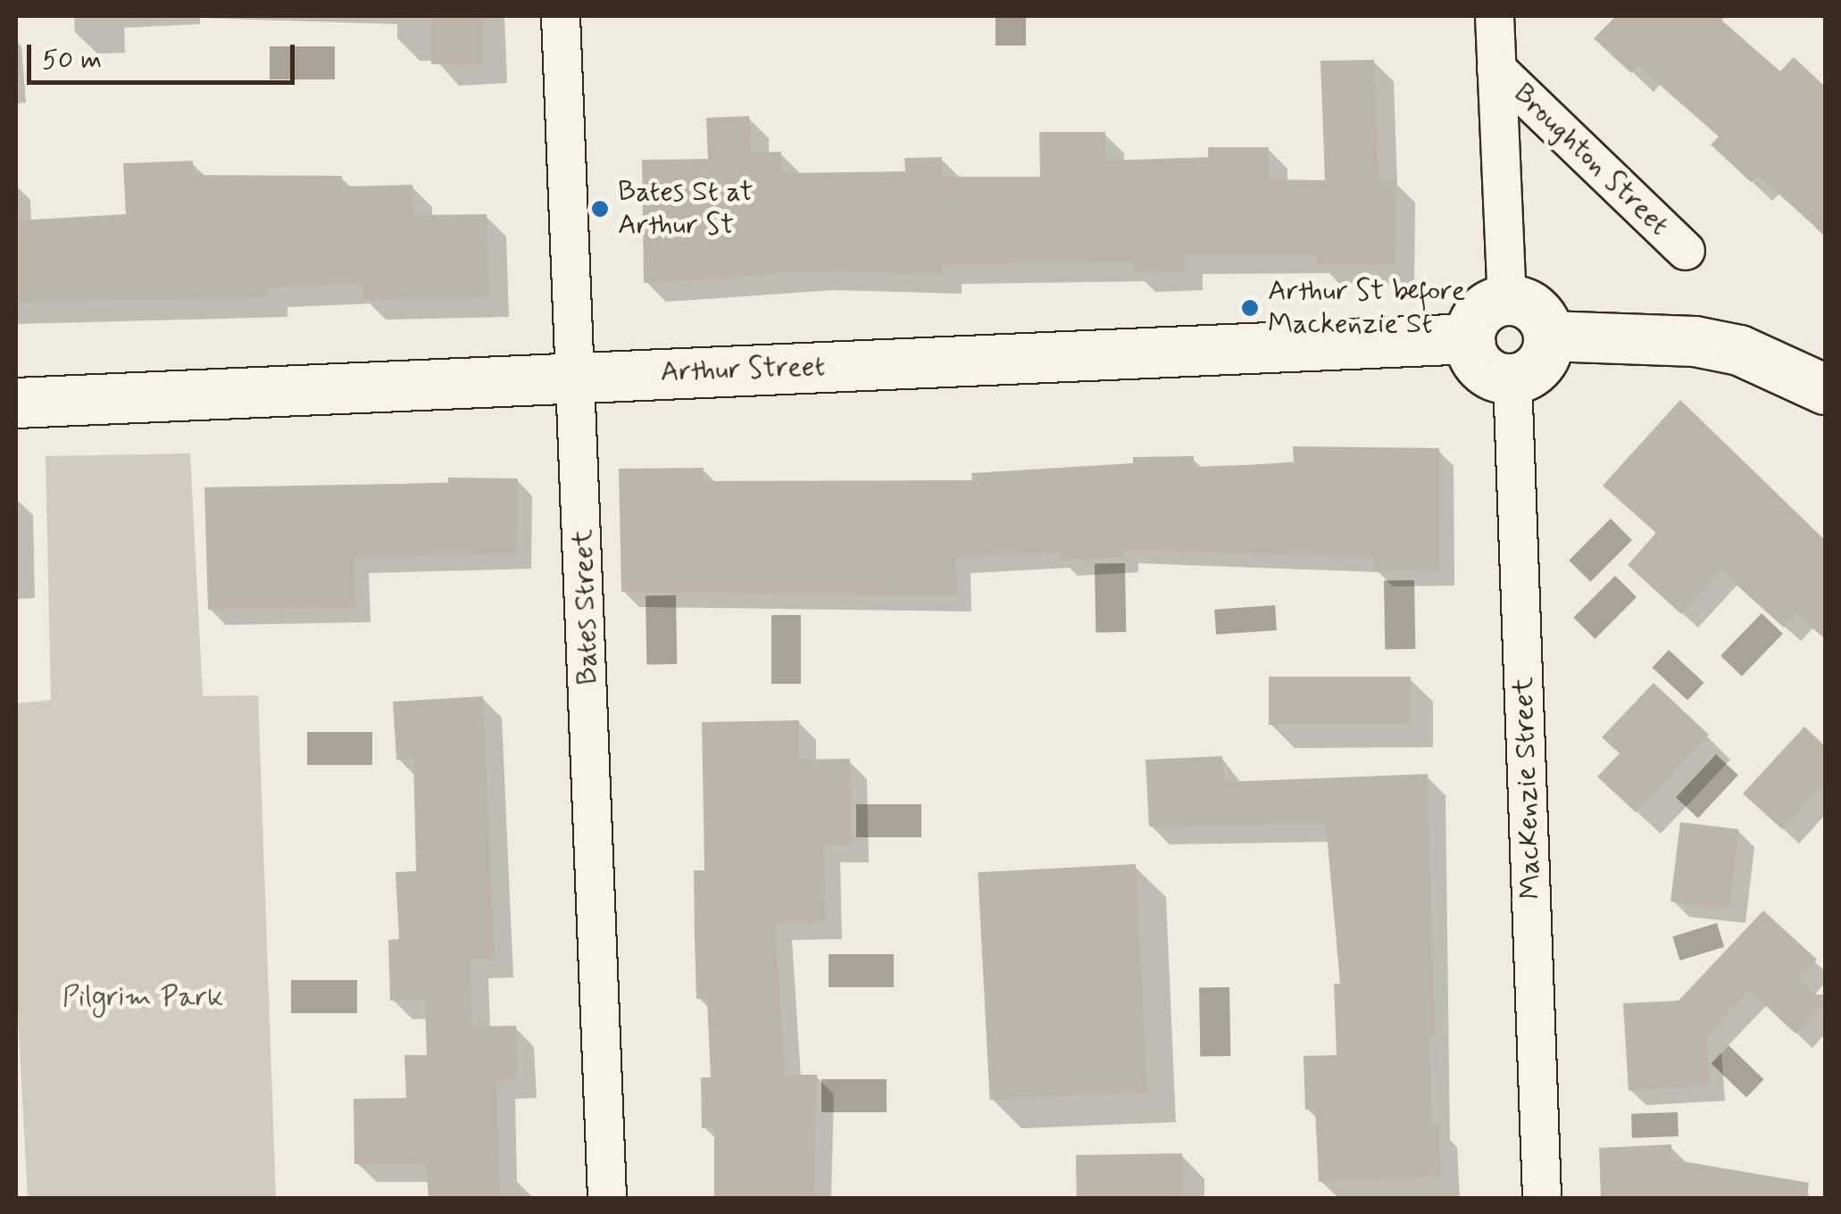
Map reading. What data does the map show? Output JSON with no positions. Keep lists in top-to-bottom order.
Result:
{
  "streets": {
    "main road": ["Arthur Street"],
    "street": ["Broughton Street", "Bates Street", "MacKenzie Street"]
  },
  "crossings": [
    ["Arthur Street", "Bates Street"],
    ["Arthur Street", "MacKenzie Street"]
  ],
  "parks": ["Pilgrim Park"],
  "places": ["Bates St at Arthur St", "Arthur St before Mackenzie St"],
  "scale_bar": "50 m"
}
